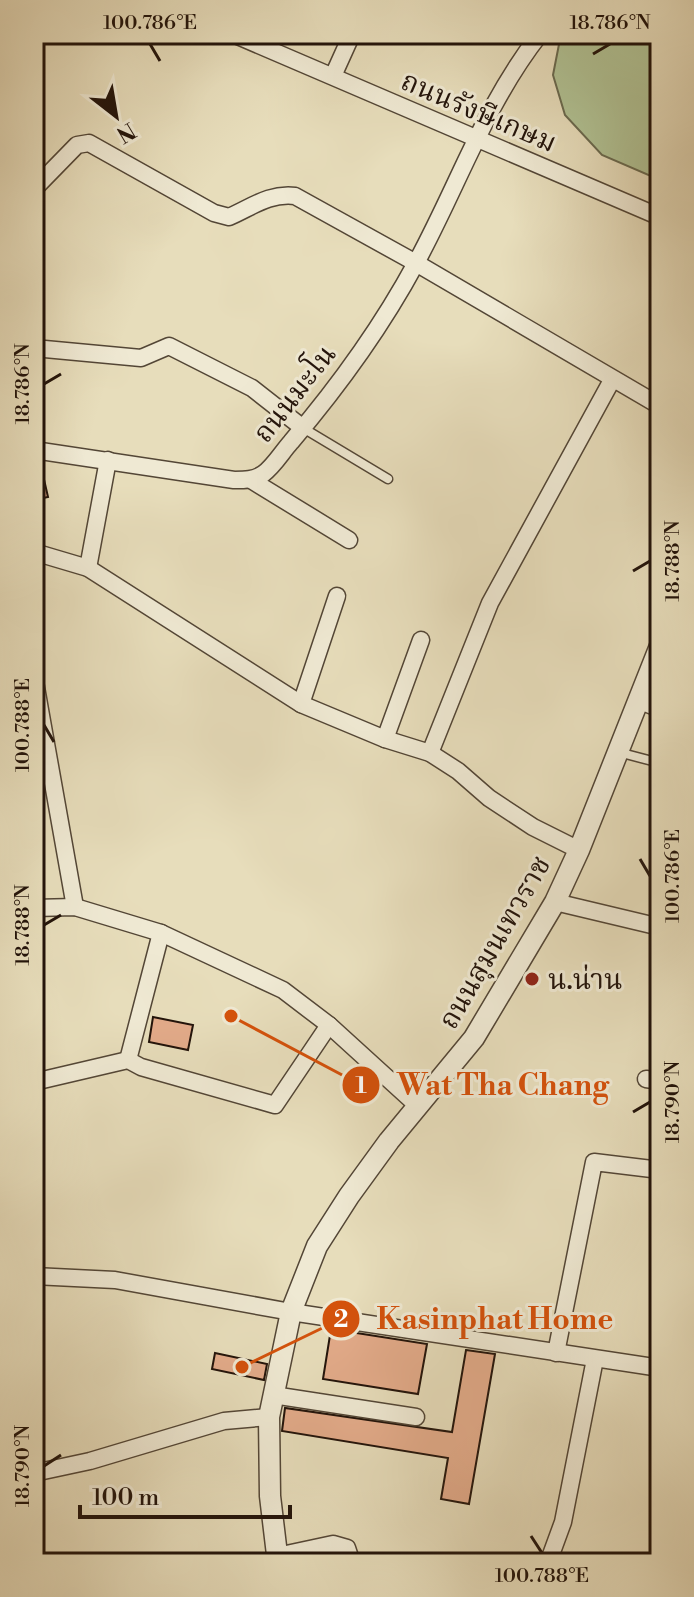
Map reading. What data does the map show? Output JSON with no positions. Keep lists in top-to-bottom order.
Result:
{
  "streets": {
    "street": ["ถนนรังษีเกษม", "ถนนมะโน", "ถนนสุมนเทวราช"]
  },
  "crossings": [
    ["ถนนรังษีเกษม", "ถนนมะโน"]
  ],
  "places": ["น.น่าน", "Wat Tha Chang", "Kasinphat Home"],
  "scale_bar": "100 m",
  "north": "bottom right",
  "coordinates": [
    "100.786°E",
    "18.786°N",
    "18.788°N",
    "100.788°E",
    "18.790°N"
  ]
}
